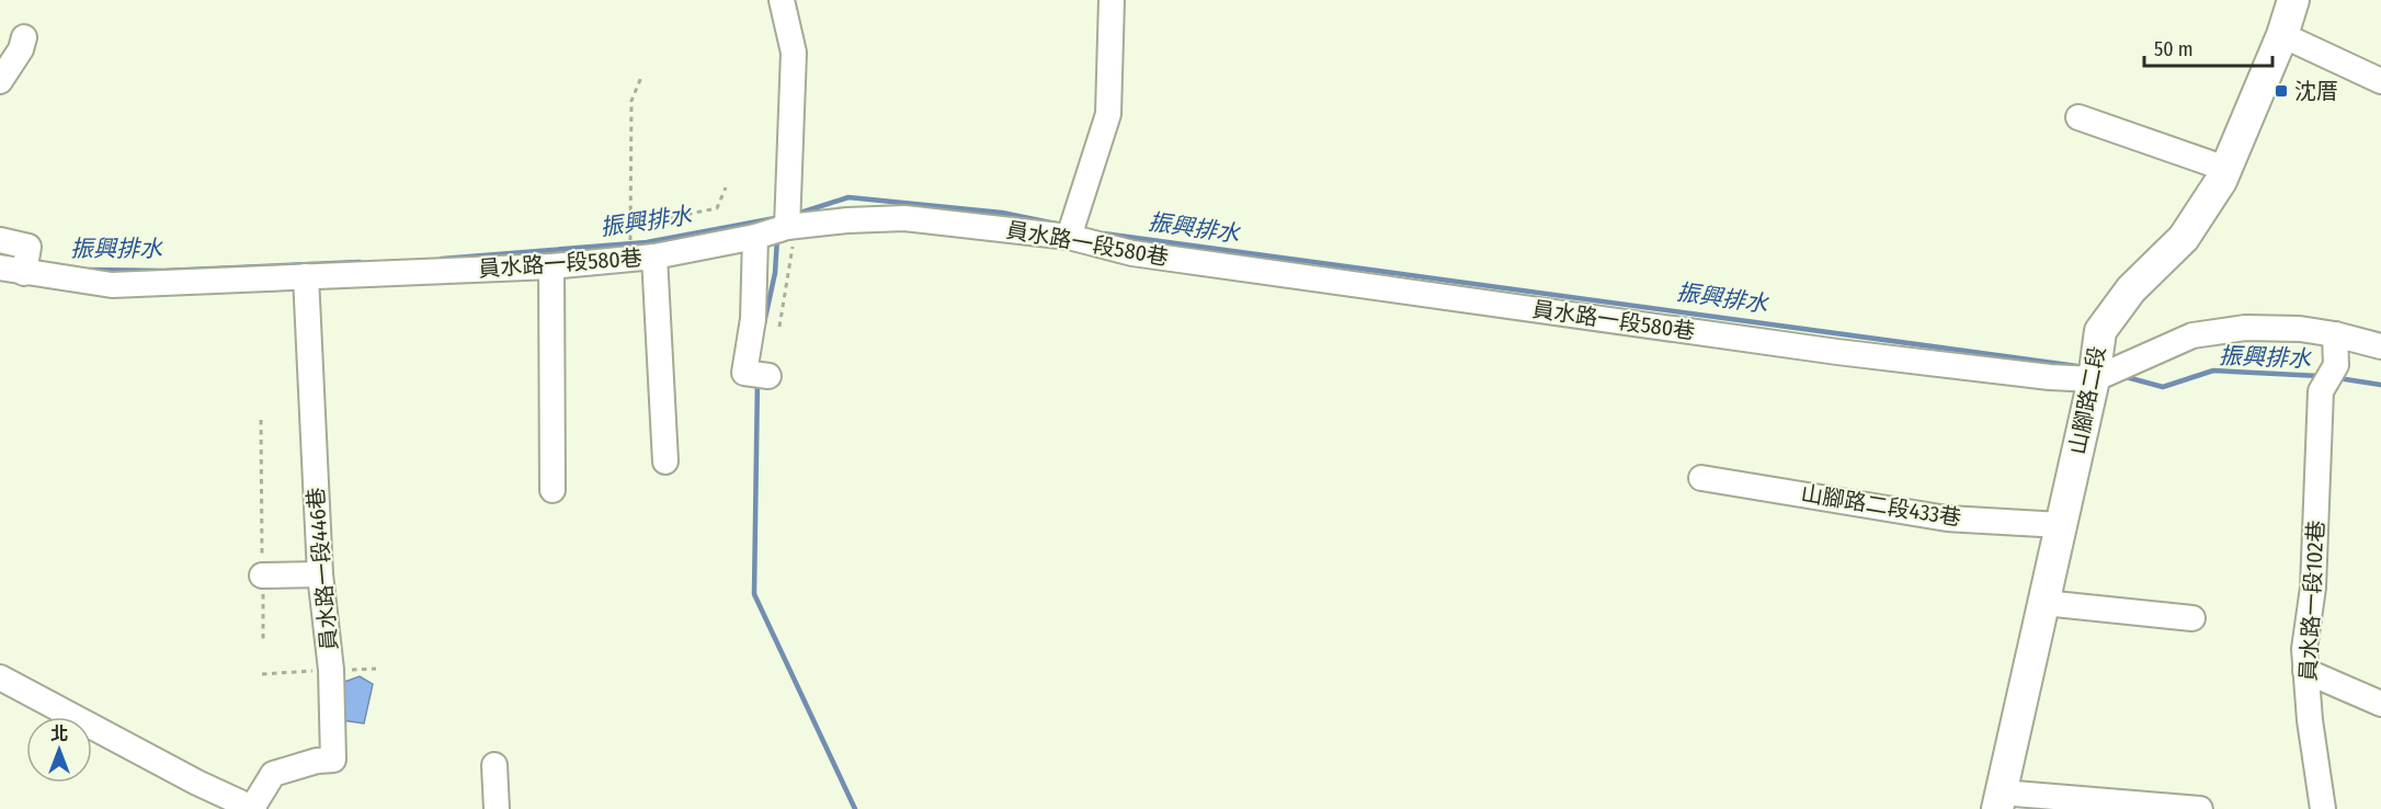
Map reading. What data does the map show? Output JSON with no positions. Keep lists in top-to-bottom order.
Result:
{
  "streets": {
    "main road": ["山腳路二段"],
    "street": [
      "員水路一段580巷",
      "山腳路二段433巷",
      "員水路一段446巷",
      "員水路一段102巷"
    ]
  },
  "crossings": [
    ["員水路一段580巷", "山腳路二段"],
    ["員水路一段580巷", "員水路一段446巷"],
    ["山腳路二段", "山腳路二段433巷"]
  ],
  "water": ["振興排水"],
  "places": {
    "transit": ["沈厝"]
  },
  "scale_bar": "50 m",
  "north": "top"
}
